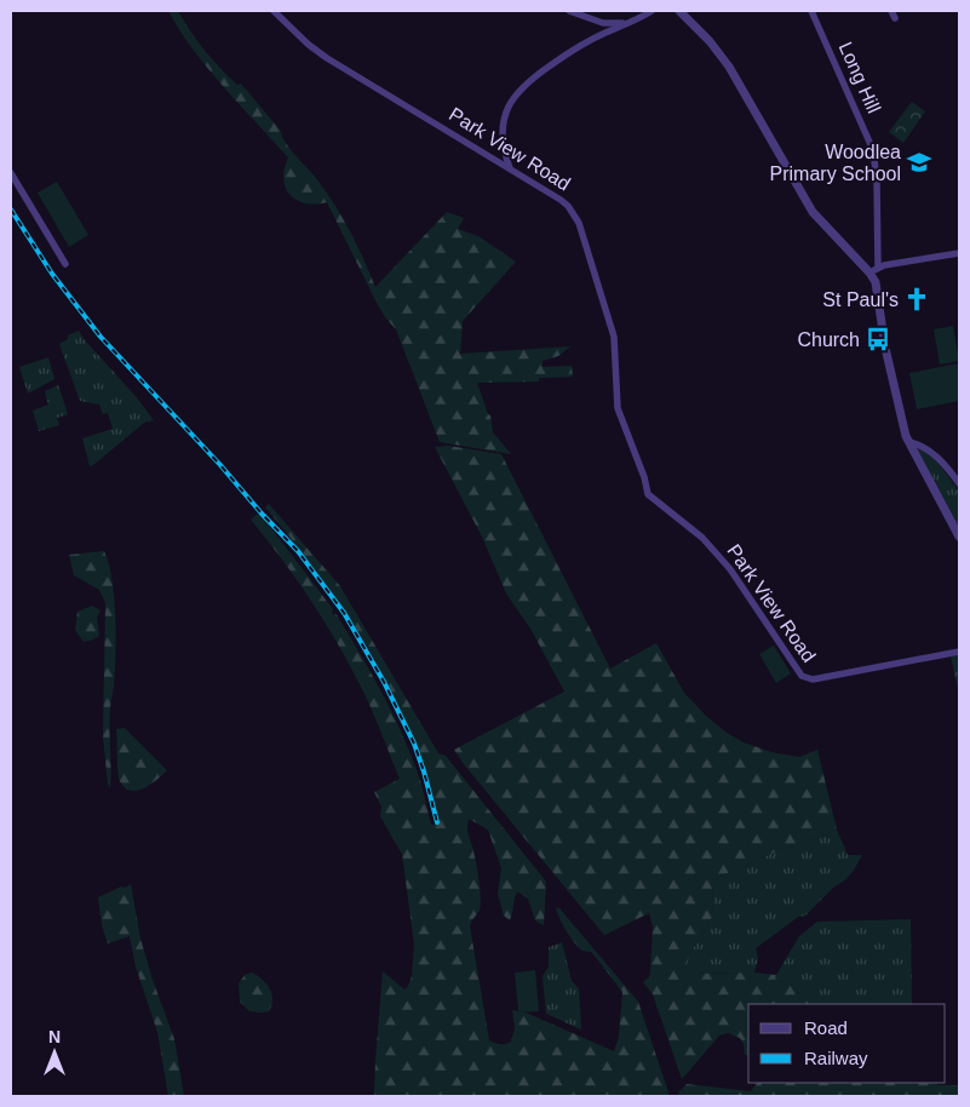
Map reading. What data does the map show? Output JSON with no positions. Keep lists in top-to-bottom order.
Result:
{
  "streets": {
    "street": ["Long Hill", "Park View Road"]
  },
  "places": {
    "school or university": ["Woodlea Primary School"],
    "church": ["St Paul's"],
    "bus stop": ["Church"]
  },
  "legend": ["Road", "Railway"],
  "north": "top"
}
